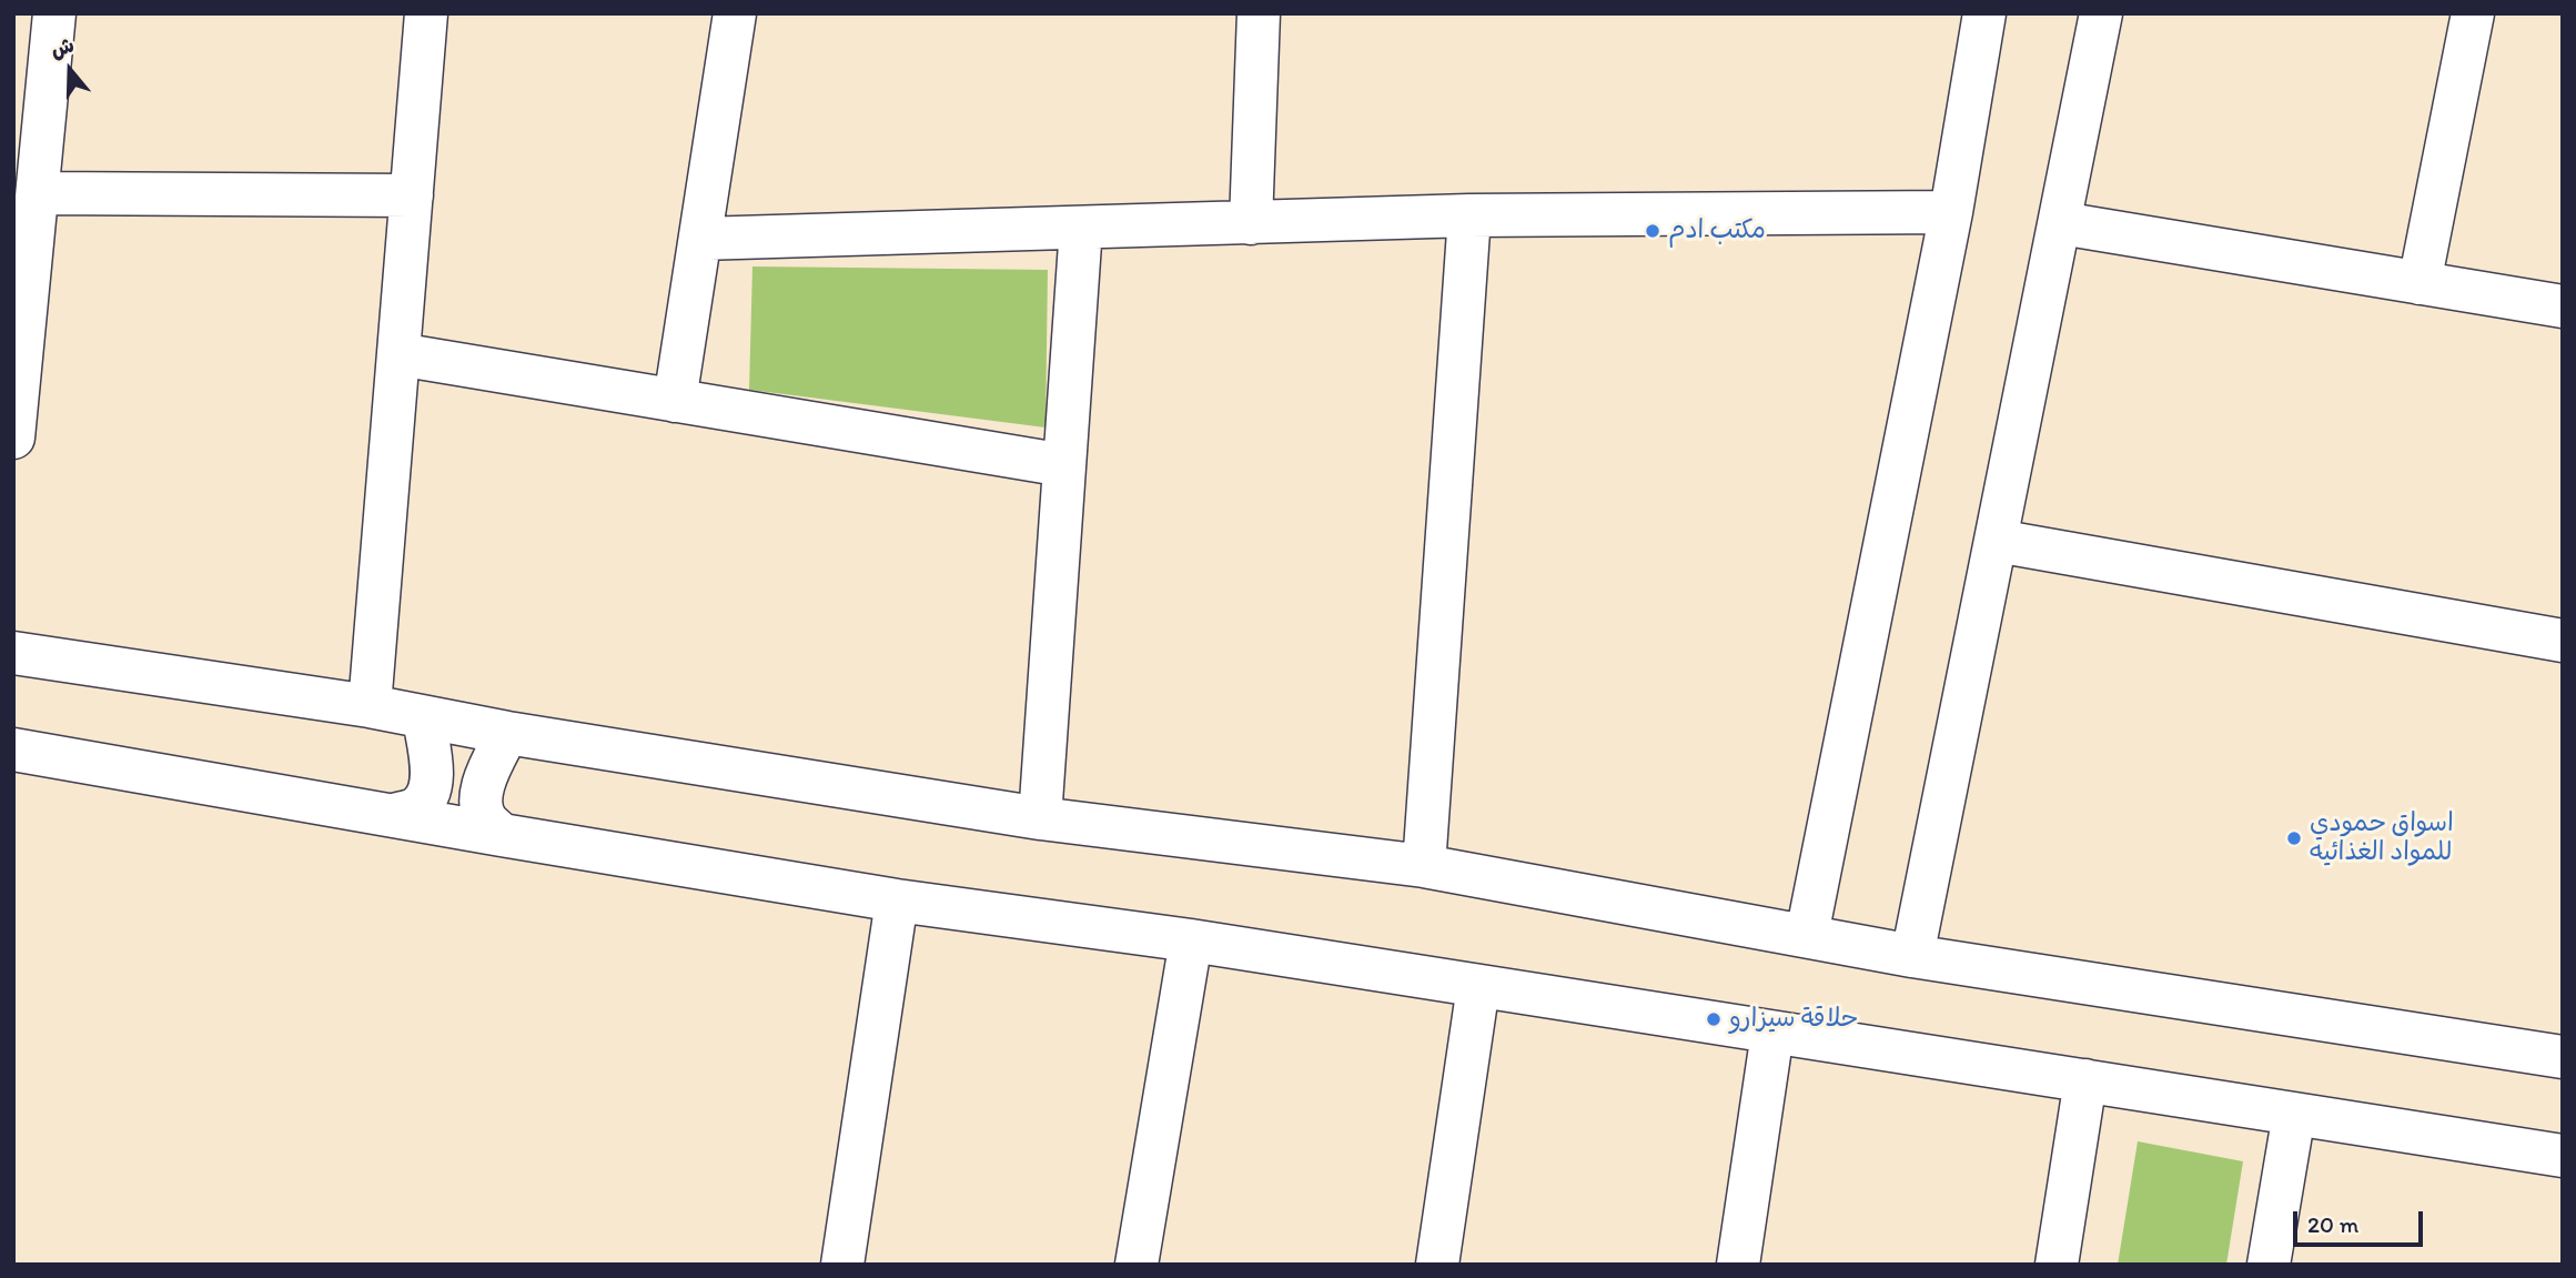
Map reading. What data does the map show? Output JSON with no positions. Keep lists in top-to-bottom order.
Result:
{
  "places": ["مكتب ادم", "اسواق حمودي للمواد الغذائيه", "حلاقة سيزارو"],
  "scale_bar": "20 m",
  "north": "top"
}
